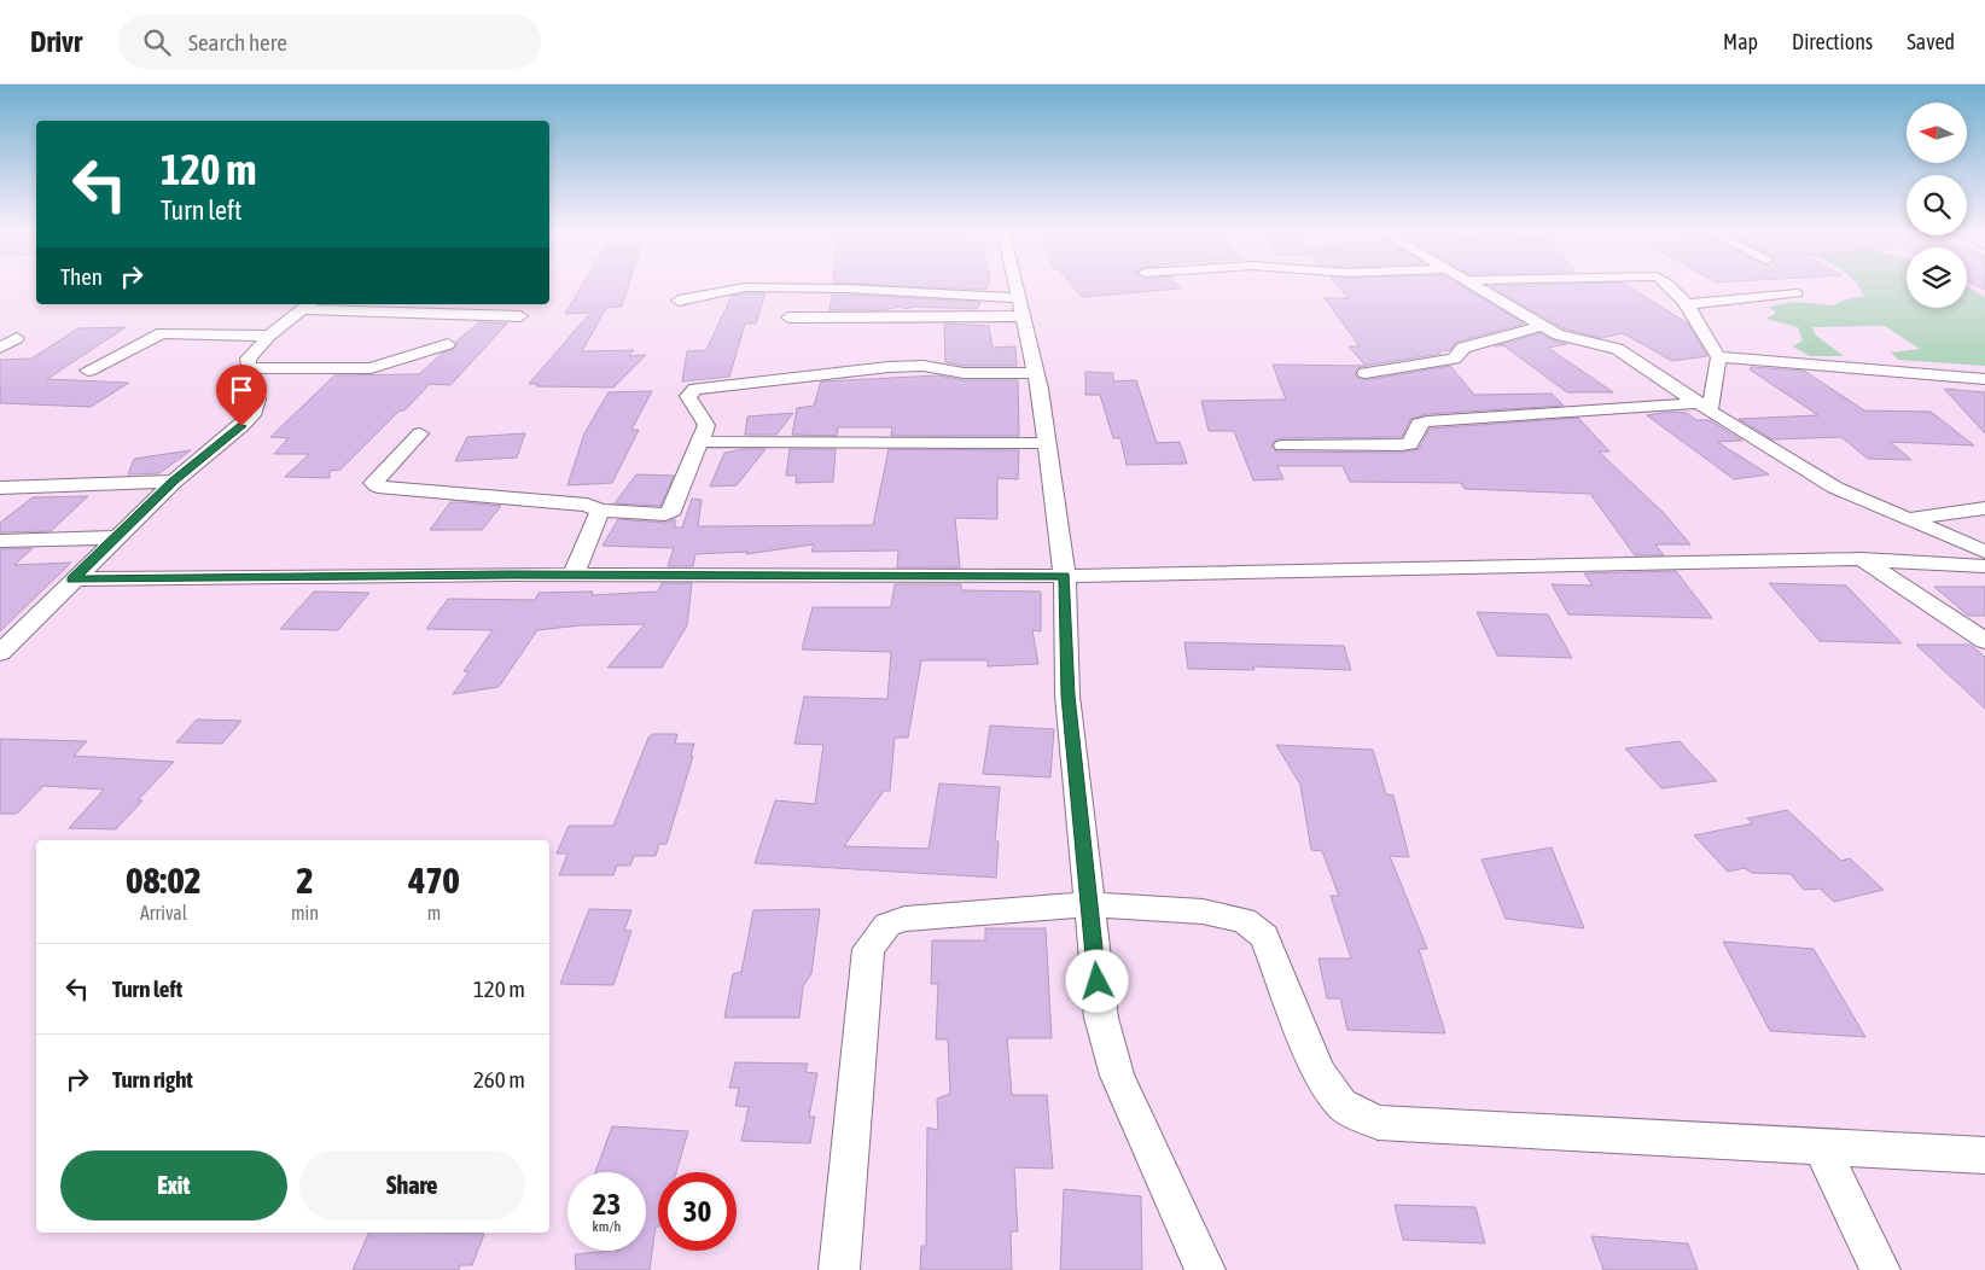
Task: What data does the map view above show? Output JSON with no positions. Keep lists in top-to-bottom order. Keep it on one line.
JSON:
{"north":"left","page":{"header":"Drivr","search":"Search here","nav":["Map","Directions","Saved"],"turn":["120 m","Turn left"],"then":"Then","eta":["08:02","Arrival","2","min","470","m"],"list":[{"name":"Turn left","value":"120 m"},{"name":"Turn right","value":"260 m"}],"buttons":["Exit","Share"],"speed":"23 km/h","limit":"30"}}
